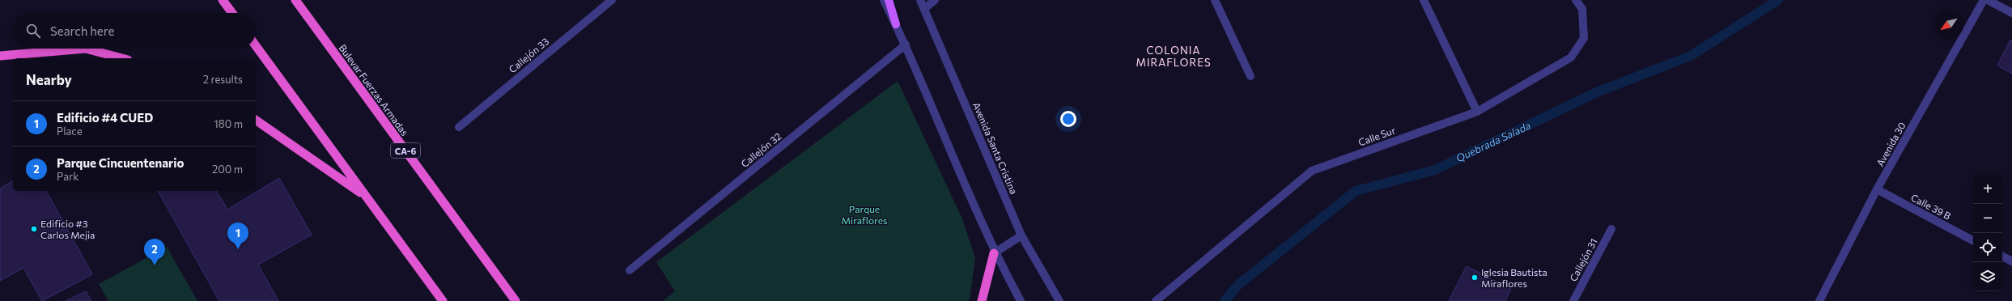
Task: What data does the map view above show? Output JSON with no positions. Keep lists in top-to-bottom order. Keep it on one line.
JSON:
{"streets":{"highway":["Bulevar Fuerzas Armadas","CA-6"],"street":["Callejón 33","Calle Sur","Avenida 30","Avenida Santa Cristina","Callejón 32","Calle 39 B","Callejón 31"]},"crossings":[["Avenida 30","Calle 39 B"]],"districts":["COLONIA MIRAFLORES"],"water":["Quebrada Salada"],"parks":["Parque Miraflores"],"places":["Edificio #3 Carlos Mejia","Iglesia Bautista Miraflores"],"north":"bottom left","page":{"search":"Search here","heading":["Nearby","2 results"],"list":[{"mark":"1","name":"Edificio #4 CUED","note":"Place","value":"180 m"},{"mark":"2","name":"Parque Cincuentenario","note":"Park","value":"200 m"}],"map_buttons":["+","−"],"pins":["1","2"]}}
